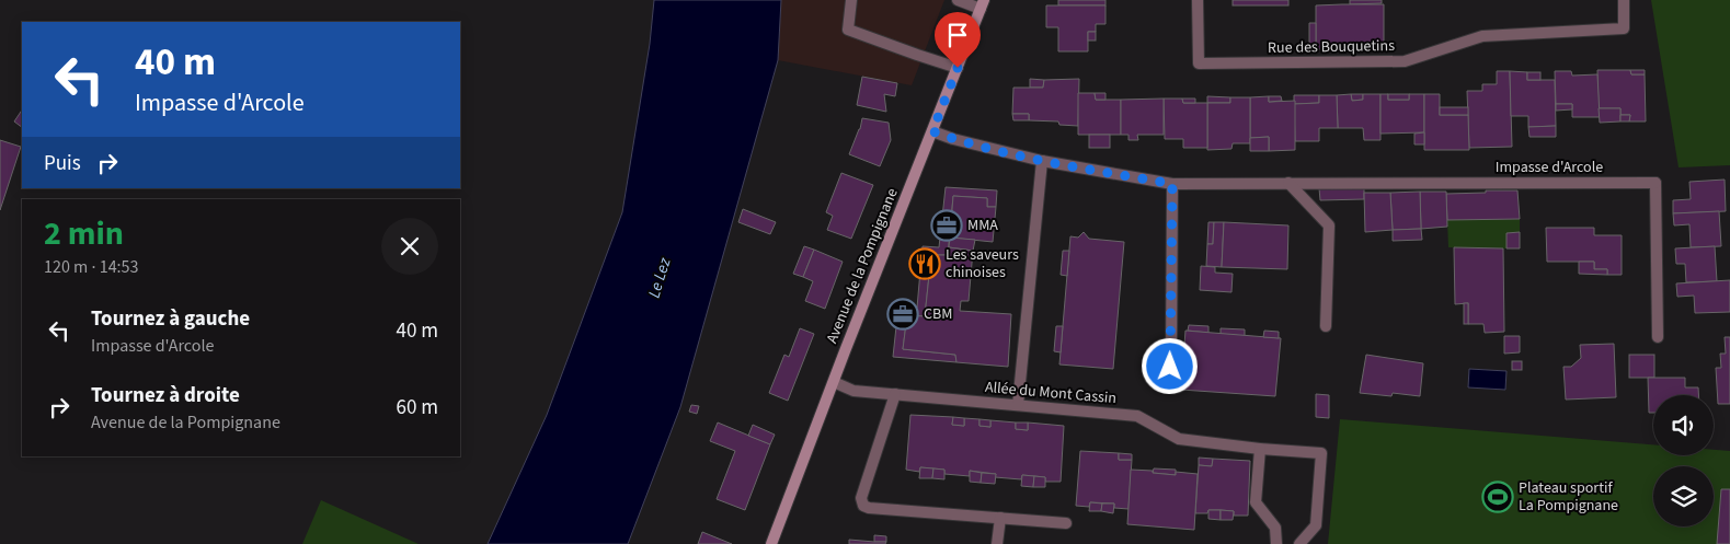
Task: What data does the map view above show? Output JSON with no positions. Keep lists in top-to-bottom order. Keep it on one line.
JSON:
{"streets":{"main road":["Avenue de la Pompignane"],"street":["Rue des Bouquetins","Impasse d'Arcole","Allée du Mont Cassin"]},"crossings":[["Impasse d'Arcole","Avenue de la Pompignane"],["Avenue de la Pompignane","Allée du Mont Cassin"]],"water":["Le Lez"],"places":{"office":["MMA","CBM"],"restaurant":["Les saveurs chinoises"],"sports":["Plateau sportif La Pompignane"]},"page":{"turn":["40 m","Impasse d'Arcole"],"then":"Puis","heading":["2 min","120 m · 14:53"],"list":[{"name":"Tournez à gauche","note":"Impasse d'Arcole","value":"40 m"},{"name":"Tournez à droite","note":"Avenue de la Pompignane","value":"60 m"}]}}
